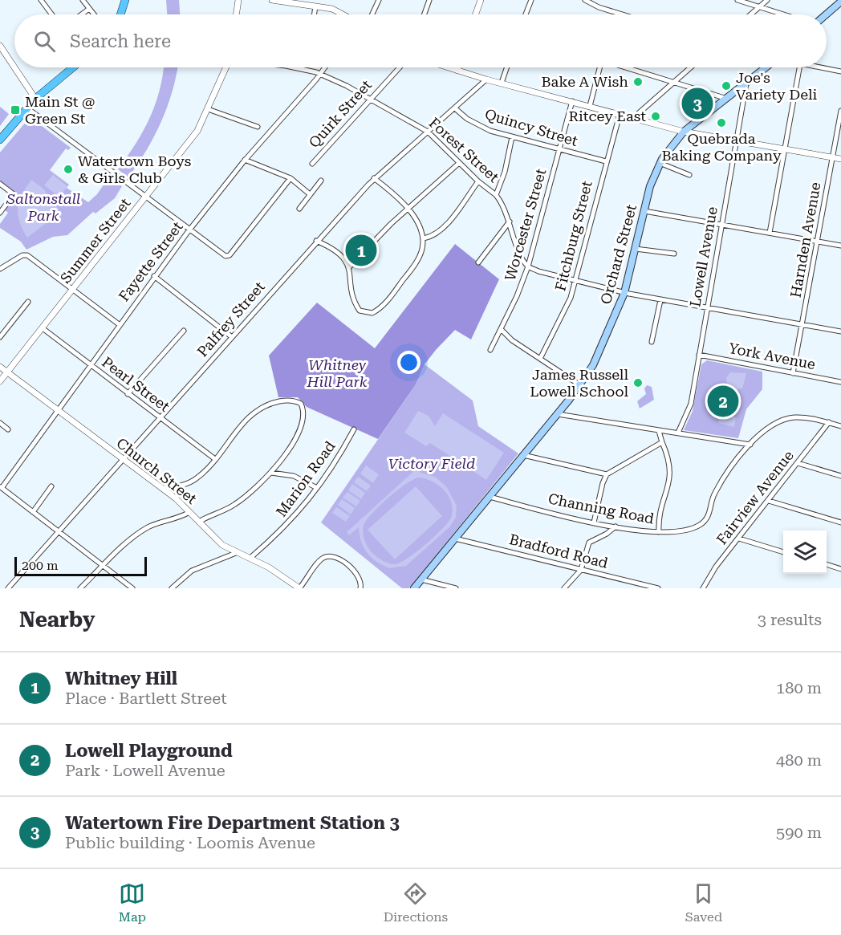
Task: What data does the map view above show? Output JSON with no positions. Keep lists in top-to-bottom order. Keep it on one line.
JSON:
{"streets":{"main road":["Orchard Street"],"street":["Quirk Street","Quincy Street","Forest Street","Worcester Street","Fitchburg Street","Harnden Avenue","Summer Street","Lowell Avenue","Fayette Street","Palfrey Street","York Avenue","Pearl Street","Church Street","Marion Road","Fairview Avenue","Channing Road","Bradford Road"]},"crossings":[["Quirk Street","Forest Street"],["Quincy Street","Worcester Street"],["Quincy Street","Fitchburg Street"],["Quincy Street","Palfrey Street"],["Forest Street","Fayette Street"],["Forest Street","Palfrey Street"],["Harnden Avenue","York Avenue"],["Summer Street","Pearl Street"],["Summer Street","Church Street"],["Orchard Street","Lowell Avenue"],["Orchard Street","Channing Road"],["Orchard Street","Bradford Road"],["Lowell Avenue","York Avenue"],["Fayette Street","Pearl Street"],["Fayette Street","Church Street"],["Palfrey Street","Pearl Street"],["Palfrey Street","Church Street"],["Church Street","Marion Road"],["Fairview Avenue","Channing Road"]],"parks":["Saltonstall Park","Whitney Hill Park","Victory Field"],"places":{"other":["Bake A Wish","Joe's Variety Deli","Ritcey East","Quebrada Baking Company","Watertown Boys & Girls Club","James Russell Lowell School"],"transit":["Main St @ Green St"]},"scale_bar":"200 m","page":{"search":"Search here","pins":["3","1","2"],"scale":"200 m","heading":["Nearby","3 results"],"list":[{"mark":"1","name":"Whitney Hill","note":"Place · Bartlett Street","value":"180 m"},{"mark":"2","name":"Lowell Playground","note":"Park · Lowell Avenue","value":"480 m"},{"mark":"3","name":"Watertown Fire Department Station 3","note":"Public building · Loomis Avenue","value":"590 m"}],"nav":["Map","Directions","Saved"]}}
